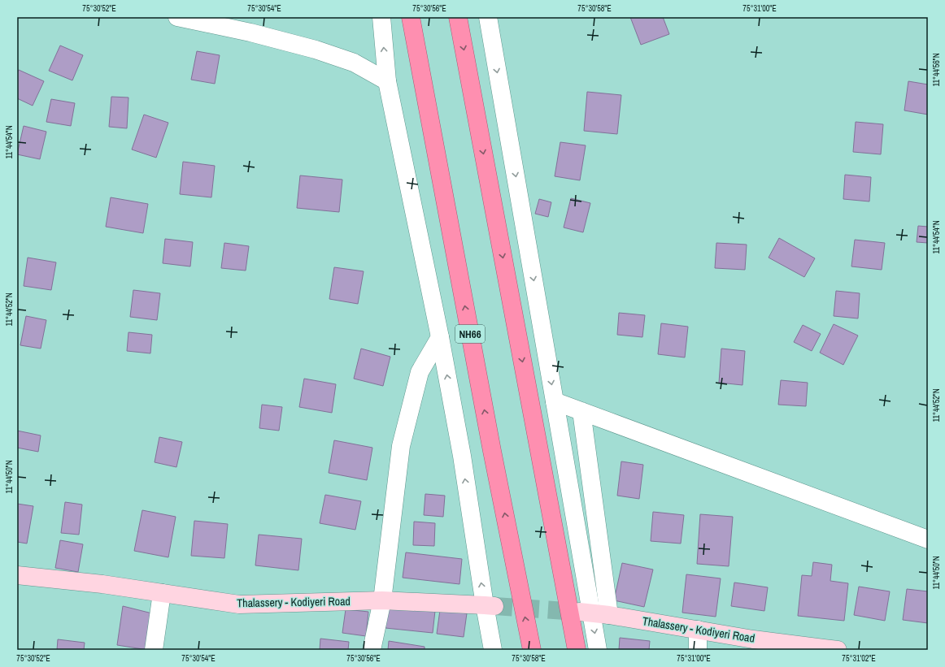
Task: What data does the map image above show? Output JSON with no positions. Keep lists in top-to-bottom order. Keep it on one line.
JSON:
{"streets":{"highway":["NH66"],"main road":["Thalassery - Kodiyeri Road"]},"coordinates":["75°30'52\"E","75°30'54\"E","75°30'56\"E","75°30'58\"E","75°31'00\"E","11°44'56\"N","11°44'54\"N","11°44'52\"N","11°44'50\"N","75°31'02\"E"]}
